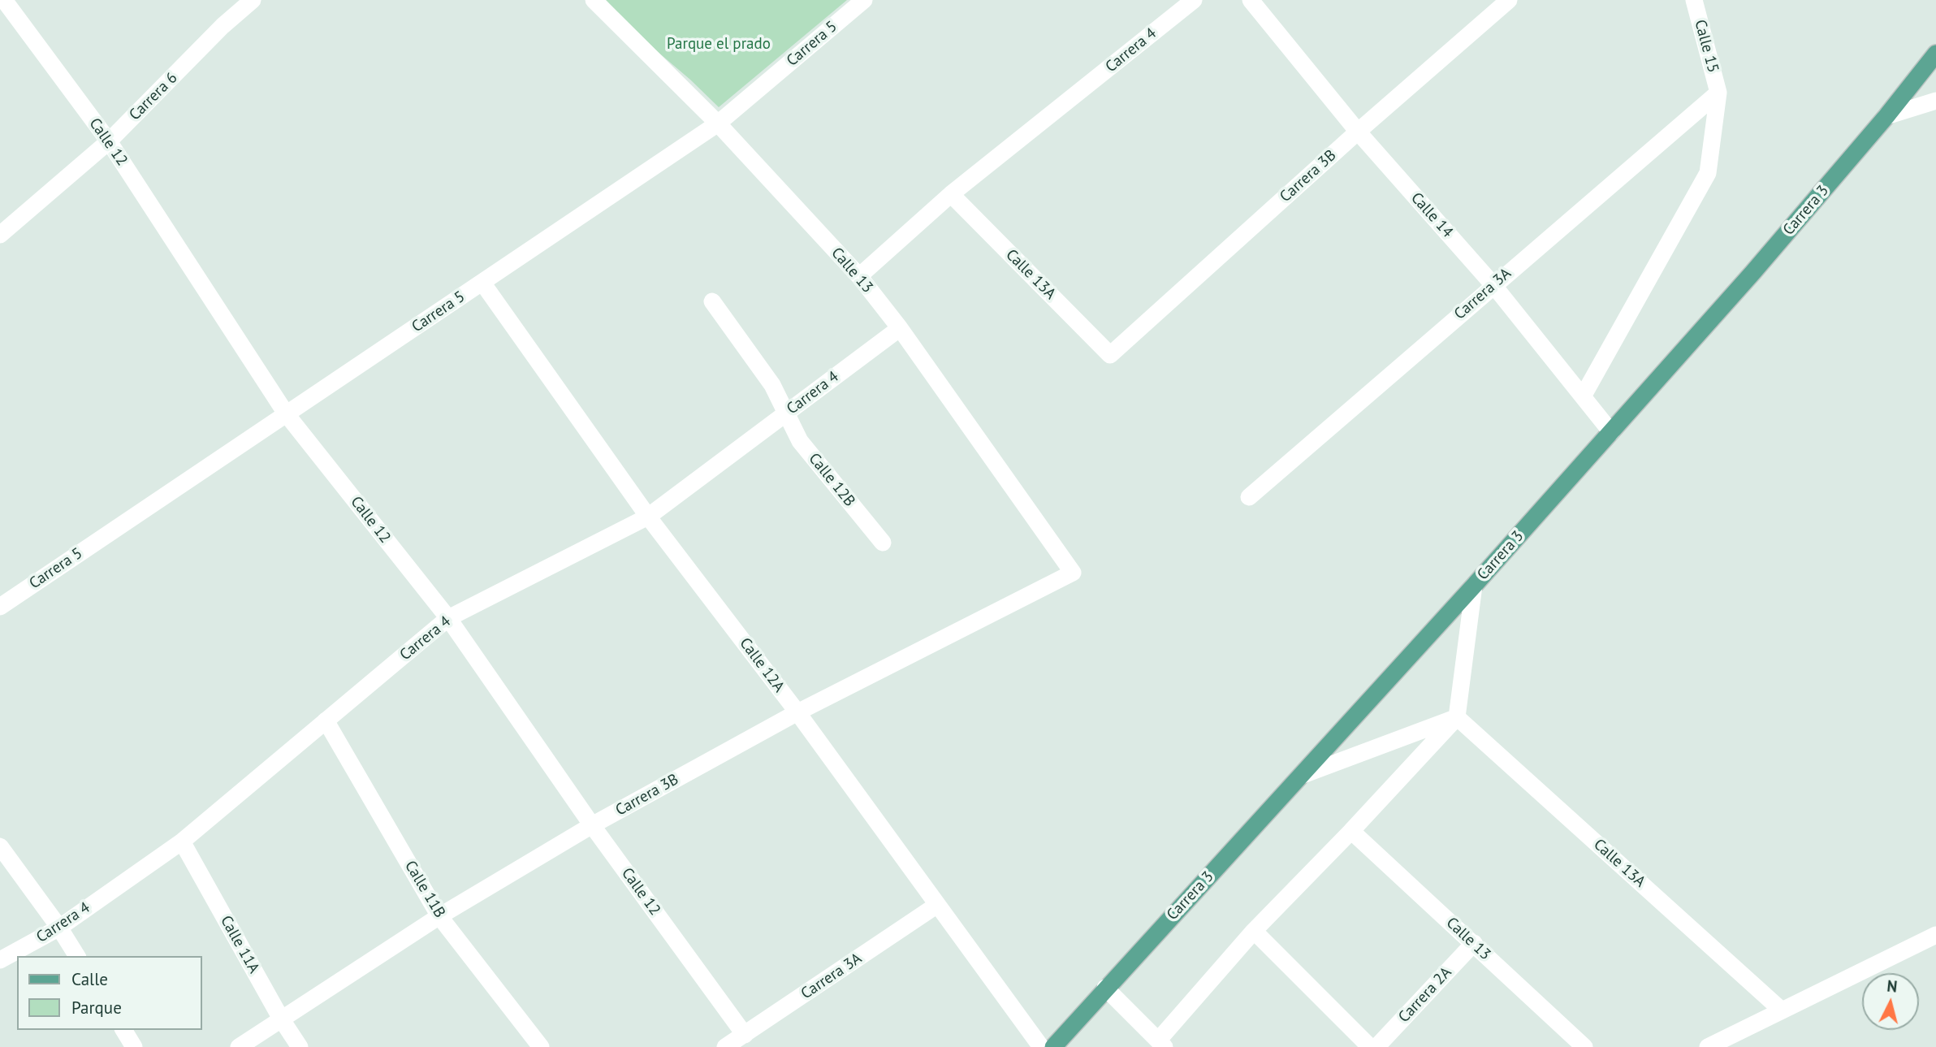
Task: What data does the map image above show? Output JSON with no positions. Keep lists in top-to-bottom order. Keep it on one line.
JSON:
{"streets":{"main road":["Carrera 3"],"street":["Carrera 5","Calle 15","Carrera 4","Carrera 6","Calle 12","Carrera 3B","Calle 14","Calle 13","Calle 13A","Carrera 3A","Calle 12B","Calle 12A","Calle 11B","Calle 11A","Carrera 2A"]},"crossings":[["Carrera 5","Calle 12"],["Carrera 5","Calle 13"],["Carrera 5","Calle 12A"],["Calle 15","Carrera 3A"],["Carrera 4","Calle 12"],["Carrera 4","Calle 13"],["Carrera 4","Calle 13A"],["Carrera 4","Calle 12B"],["Carrera 4","Calle 12A"],["Carrera 4","Calle 11B"],["Carrera 4","Calle 11A"],["Carrera 6","Calle 12"],["Calle 12","Carrera 3B"],["Calle 12","Carrera 3A"],["Carrera 3B","Calle 14"],["Carrera 3B","Calle 13"],["Carrera 3B","Calle 13A"],["Carrera 3B","Calle 12A"],["Carrera 3B","Calle 11B"],["Carrera 3B","Calle 11A"],["Carrera 3","Calle 14"],["Calle 14","Carrera 3A"],["Calle 13","Carrera 2A"],["Carrera 3A","Calle 12A"]],"parks":["Parque el prado"],"legend":["Calle","Parque"],"north":"top"}
